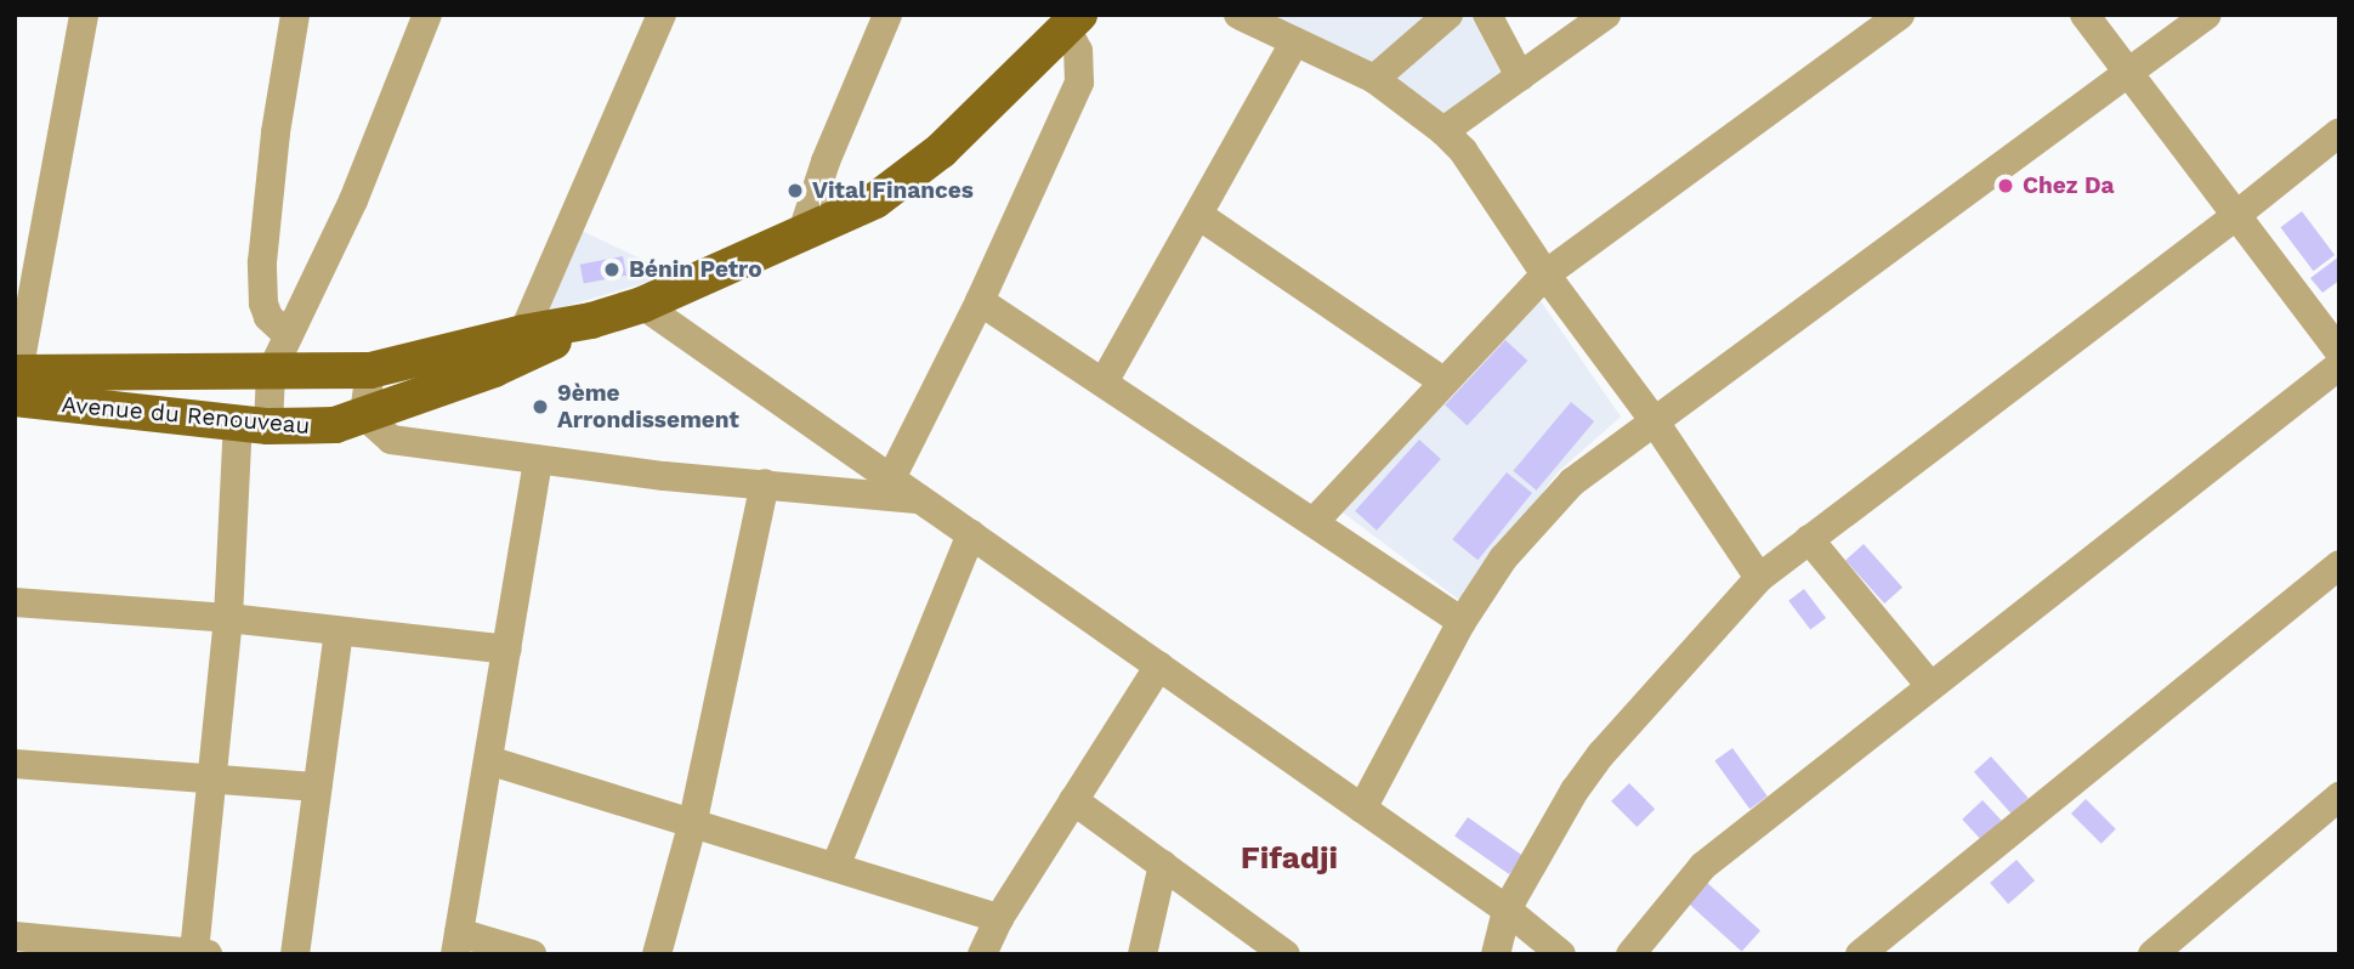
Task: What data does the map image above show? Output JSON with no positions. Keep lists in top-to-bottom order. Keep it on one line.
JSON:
{"streets":{"main road":["Avenue du Renouveau"]},"districts":["Fifadji"],"places":["Chez Da","Vital Finances","Bénin Petro","9ème Arrondissement"]}
